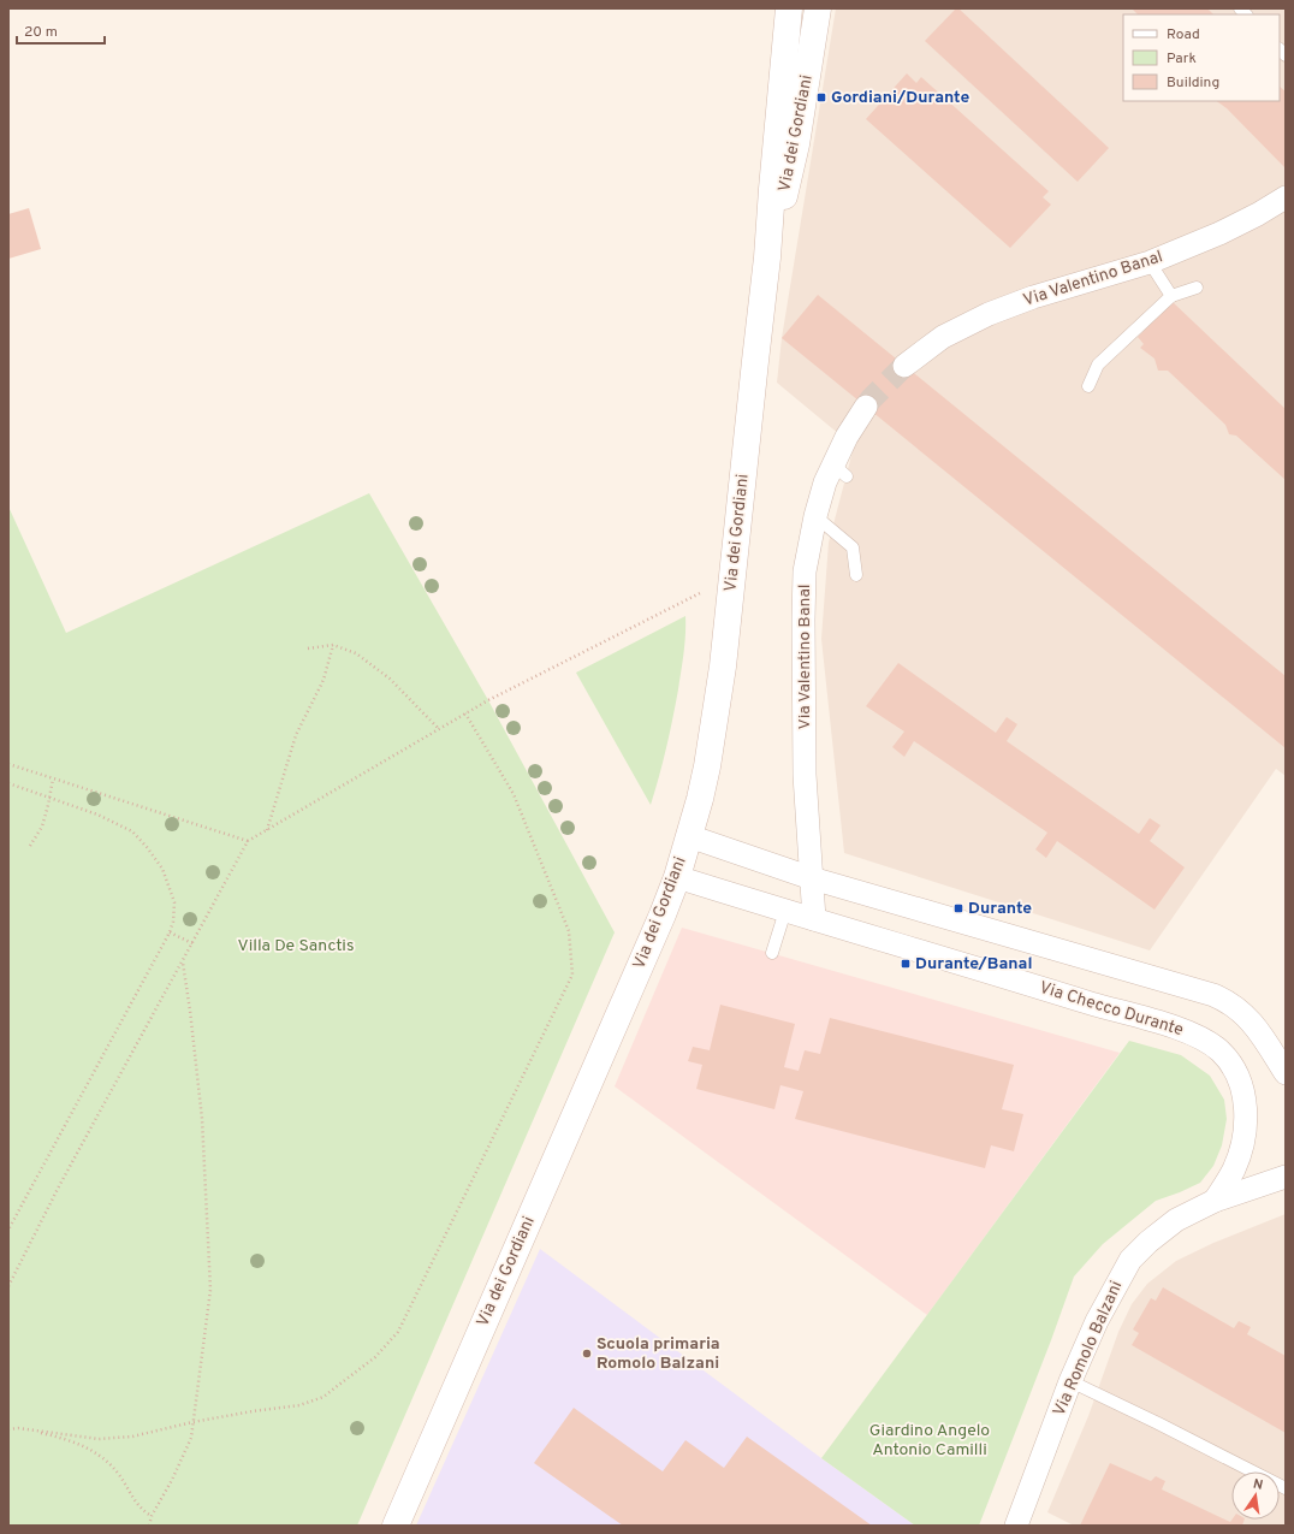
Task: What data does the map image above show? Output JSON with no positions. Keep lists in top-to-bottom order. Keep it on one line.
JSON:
{"streets":{"street":["Via dei Gordiani","Via Valentino Banal","Via Checco Durante","Via Romolo Balzani"]},"crossings":[["Via dei Gordiani","Via Checco Durante"],["Via Valentino Banal","Via Checco Durante"],["Via Checco Durante","Via Romolo Balzani"]],"parks":["Villa De Sanctis","Giardino Angelo Antonio Camilli"],"places":{"transit":["Gordiani/Durante","Durante","Durante/Banal"],"other":["Scuola primaria Romolo Balzani"]},"legend":["Road","Park","Building"],"scale_bar":"20 m","north":"top"}
